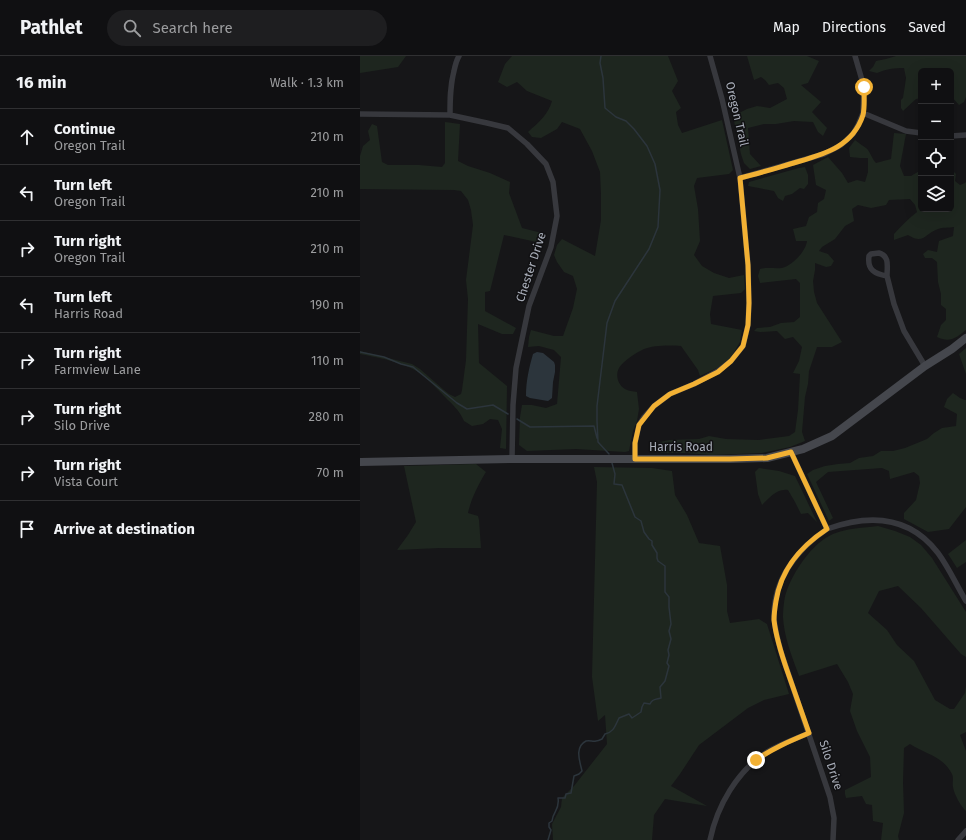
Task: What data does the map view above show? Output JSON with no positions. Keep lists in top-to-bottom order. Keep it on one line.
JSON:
{"streets":{"street":["Oregon Trail","Chester Drive","Harris Road","Silo Drive"]},"crossings":[["Oregon Trail","Harris Road"],["Chester Drive","Harris Road"]],"page":{"header":"Pathlet","search":"Search here","nav":["Map","Directions","Saved"],"heading":["16 min","Walk · 1.3 km"],"map_buttons":["+","−"],"list":[["Continue","Oregon Trail","210 m"],["Turn left","Oregon Trail","210 m"],["Turn right","Oregon Trail","210 m"],["Turn left","Harris Road","190 m"],["Turn right","Farmview Lane","110 m"],["Turn right","Silo Drive","280 m"],["Turn right","Vista Court","70 m"],"Arrive at destination"]}}
